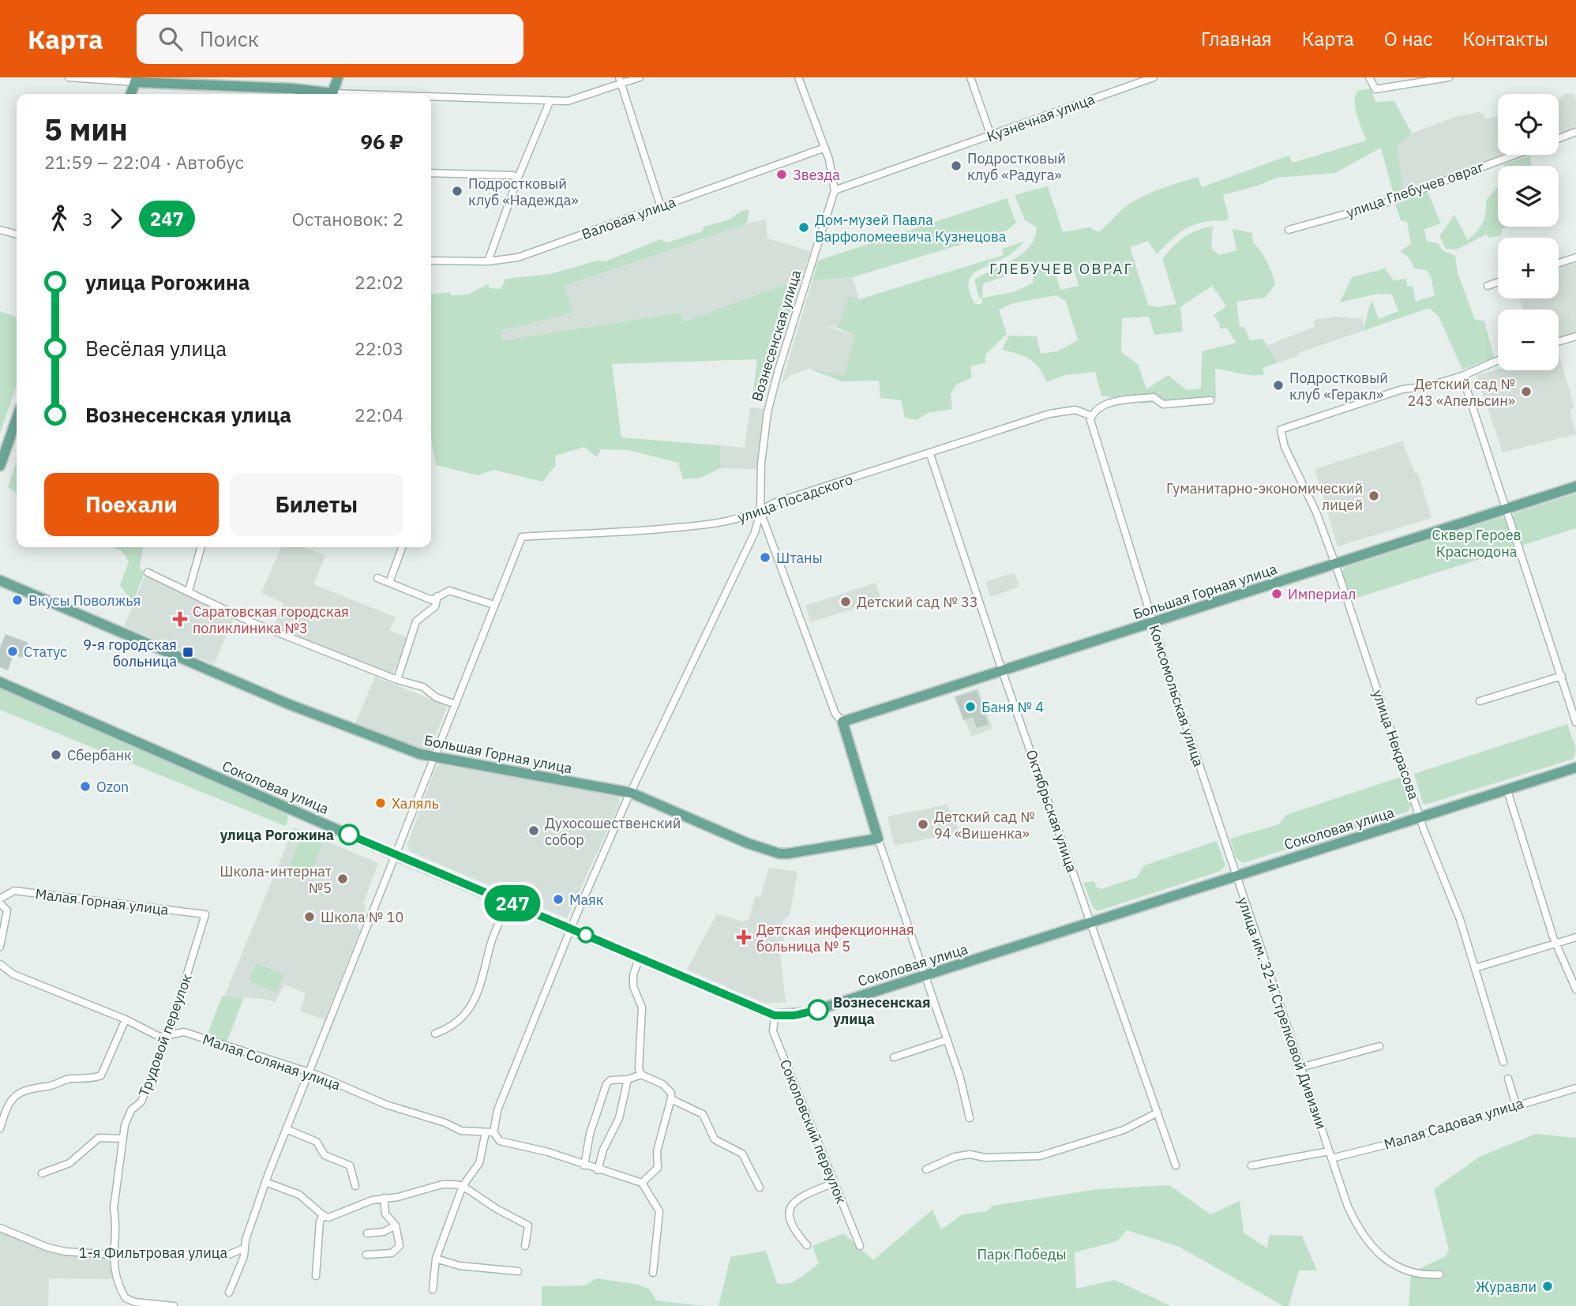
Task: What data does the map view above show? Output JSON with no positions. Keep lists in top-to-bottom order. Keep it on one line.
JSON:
{"streets":{"main road":["Вознесенская улица","Большая Горная улица","Соколовая улица"],"street":["Кузнечная улица","улица Глебучев овраг","Валовая улица","улица Посадского","Комсомольская улица","улица Некрасова","Октябрьская улица","Малая Горная улица","улица им. 32-й Стрелковой Дивизии","Трудовой переулок","Малая Соляная улица","Малая Садовая улица","Соколовский переулок","1-я Фильтровая улица"]},"crossings":[["Кузнечная улица","Вознесенская улица"],["Вознесенская улица","улица Посадского"],["Вознесенская улица","Большая Горная улица"],["Вознесенская улица","Соколовая улица"],["улица Посадского","Комсомольская улица"],["улица Посадского","Октябрьская улица"],["Большая Горная улица","Комсомольская улица"],["Большая Горная улица","улица Некрасова"],["Большая Горная улица","Октябрьская улица"],["Комсомольская улица","Соколовая улица"],["Комсомольская улица","улица им. 32-й Стрелковой Дивизии"],["улица Некрасова","Соколовая улица"],["Соколовая улица","Октябрьская улица"],["Соколовая улица","улица им. 32-й Стрелковой Дивизии"],["Соколовая улица","Соколовский переулок"],["Малая Горная улица","Трудовой переулок"],["улица им. 32-й Стрелковой Дивизии","Малая Садовая улица"],["Трудовой переулок","Малая Соляная улица"],["Трудовой переулок","1-я Фильтровая улица"]],"districts":["ГЛЕБУЧЕВ ОВРАГ"],"parks":["Сквер Героев Краснодона","Парк Победы"],"places":{"other":["Подростковый клуб «Радуга»","Звезда","Подростковый клуб «Надежда»","Дом-музей Павла Варфоломеевича Кузнецова","Подростковый клуб «Геракл»","Детский сад № 243 «Апельсин»","Гуманитарно-экономический лицей","Штаны","Империал","Вкусы Поволжья","Детский сад № 33","Статус","Баня № 4","Сбербанк","Ozon","Халяль","Детский сад № 94 «Вишенка»","Духосошественский собор","улица Рогожина","Школа-интернат №5","Маяк","Школа № 10","Вознесенская улица","Журавли"],"health":["Саратовская городская поликлиника №3","Детская инфекционная больница № 5"],"transit":["9-я городская больница"]},"lines":["bus line 247"],"page":{"header":"Карта","search":"Поиск","nav":["Главная","Карта","О нас","Контакты"],"on_map":"247","map_buttons":["+","−"],"heading":["5 мин","21:59 – 22:04 · Автобус","96 ₽"],"legs":["3","247","Остановок: 2"],"list":[{"name":"улица Рогожина","value":"22:02"},{"name":"Весёлая улица","value":"22:03"},{"name":"Вознесенская улица","value":"22:04"}],"buttons":["Поехали","Билеты"]}}
